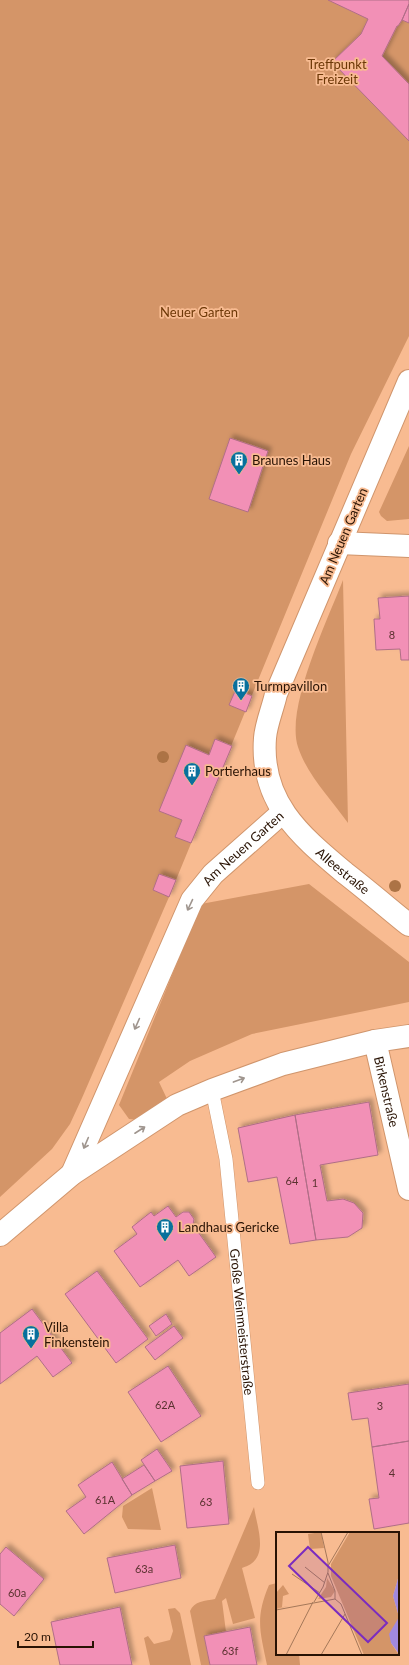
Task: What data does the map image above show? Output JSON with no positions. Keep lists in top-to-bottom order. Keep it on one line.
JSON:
{"streets":{"street":["Am Neuen Garten","Alleestraße","Birkenstraße"],"lane":["Große Weinmeisterstraße"]},"crossings":[["Am Neuen Garten","Alleestraße"]],"one_way":["Am Neuen Garten"],"parks":["Treffpunkt Freizeit","Neuer Garten"],"places":{"building":["Braunes Haus","Turmpavillon","Portierhaus","Landhaus Gericke","Villa Finkenstein"]},"house_numbers":["8","64","1","62A","3","4","61A","63","63a","60a","63f"],"scale_bar":"20 m"}
